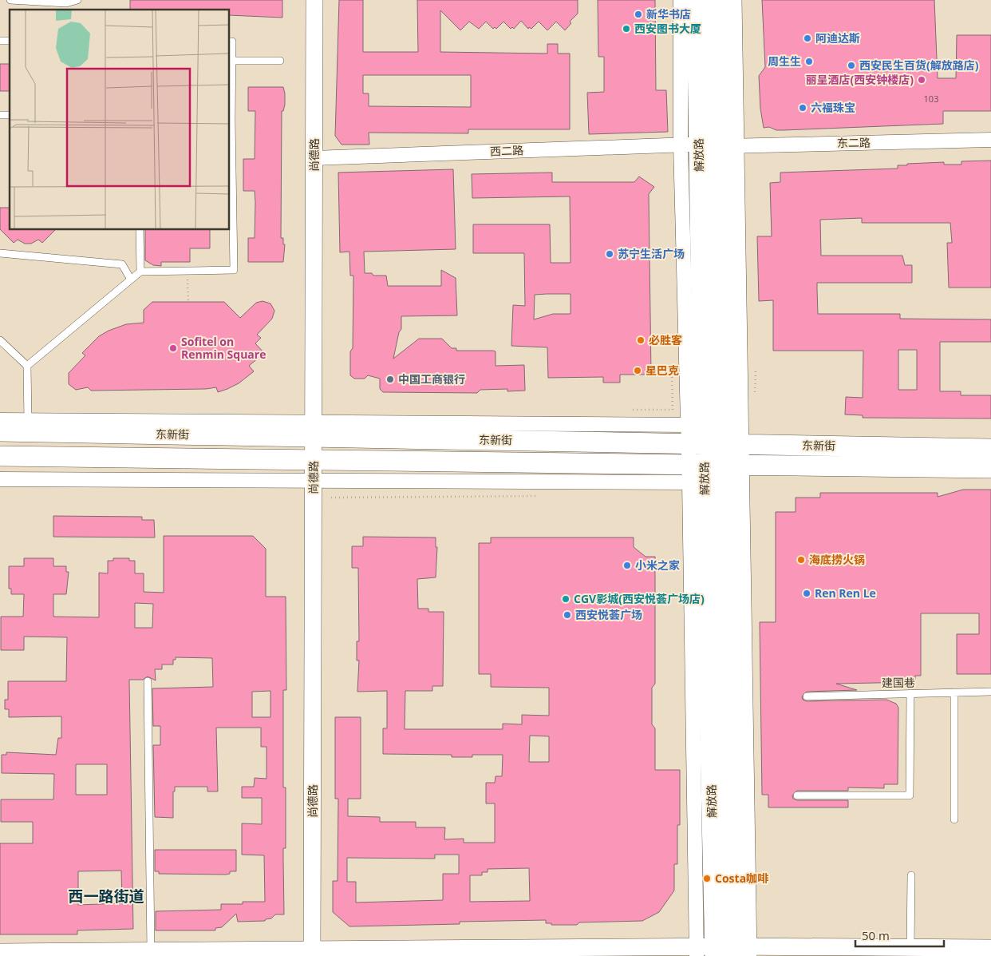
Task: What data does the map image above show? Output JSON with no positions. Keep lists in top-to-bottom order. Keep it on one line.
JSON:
{"streets":{"main road":["解放路","东新街"],"street":["东二路","西二路","尚德路"],"lane":["建国巷"]},"crossings":[["东二路","西二路"],["东二路","解放路"],["西二路","尚德路"],["西二路","解放路"],["尚德路","东新街"],["解放路","东新街"]],"districts":["西一路街道"],"places":["新华书店","西安图书大厦","阿迪达斯","周生生","西安民生百货(解放路店)","丽呈酒店(西安钟楼店)","六福珠宝","苏宁生活广场","必胜客","Sofitel on Renmin Square","星巴克","中国工商银行","海底捞火锅","小米之家","Ren Ren Le","CGV影城(西安悦荟广场店)","西安悦荟广场","Costa咖啡"],"house_numbers":["103"],"scale_bar":"50 m"}
